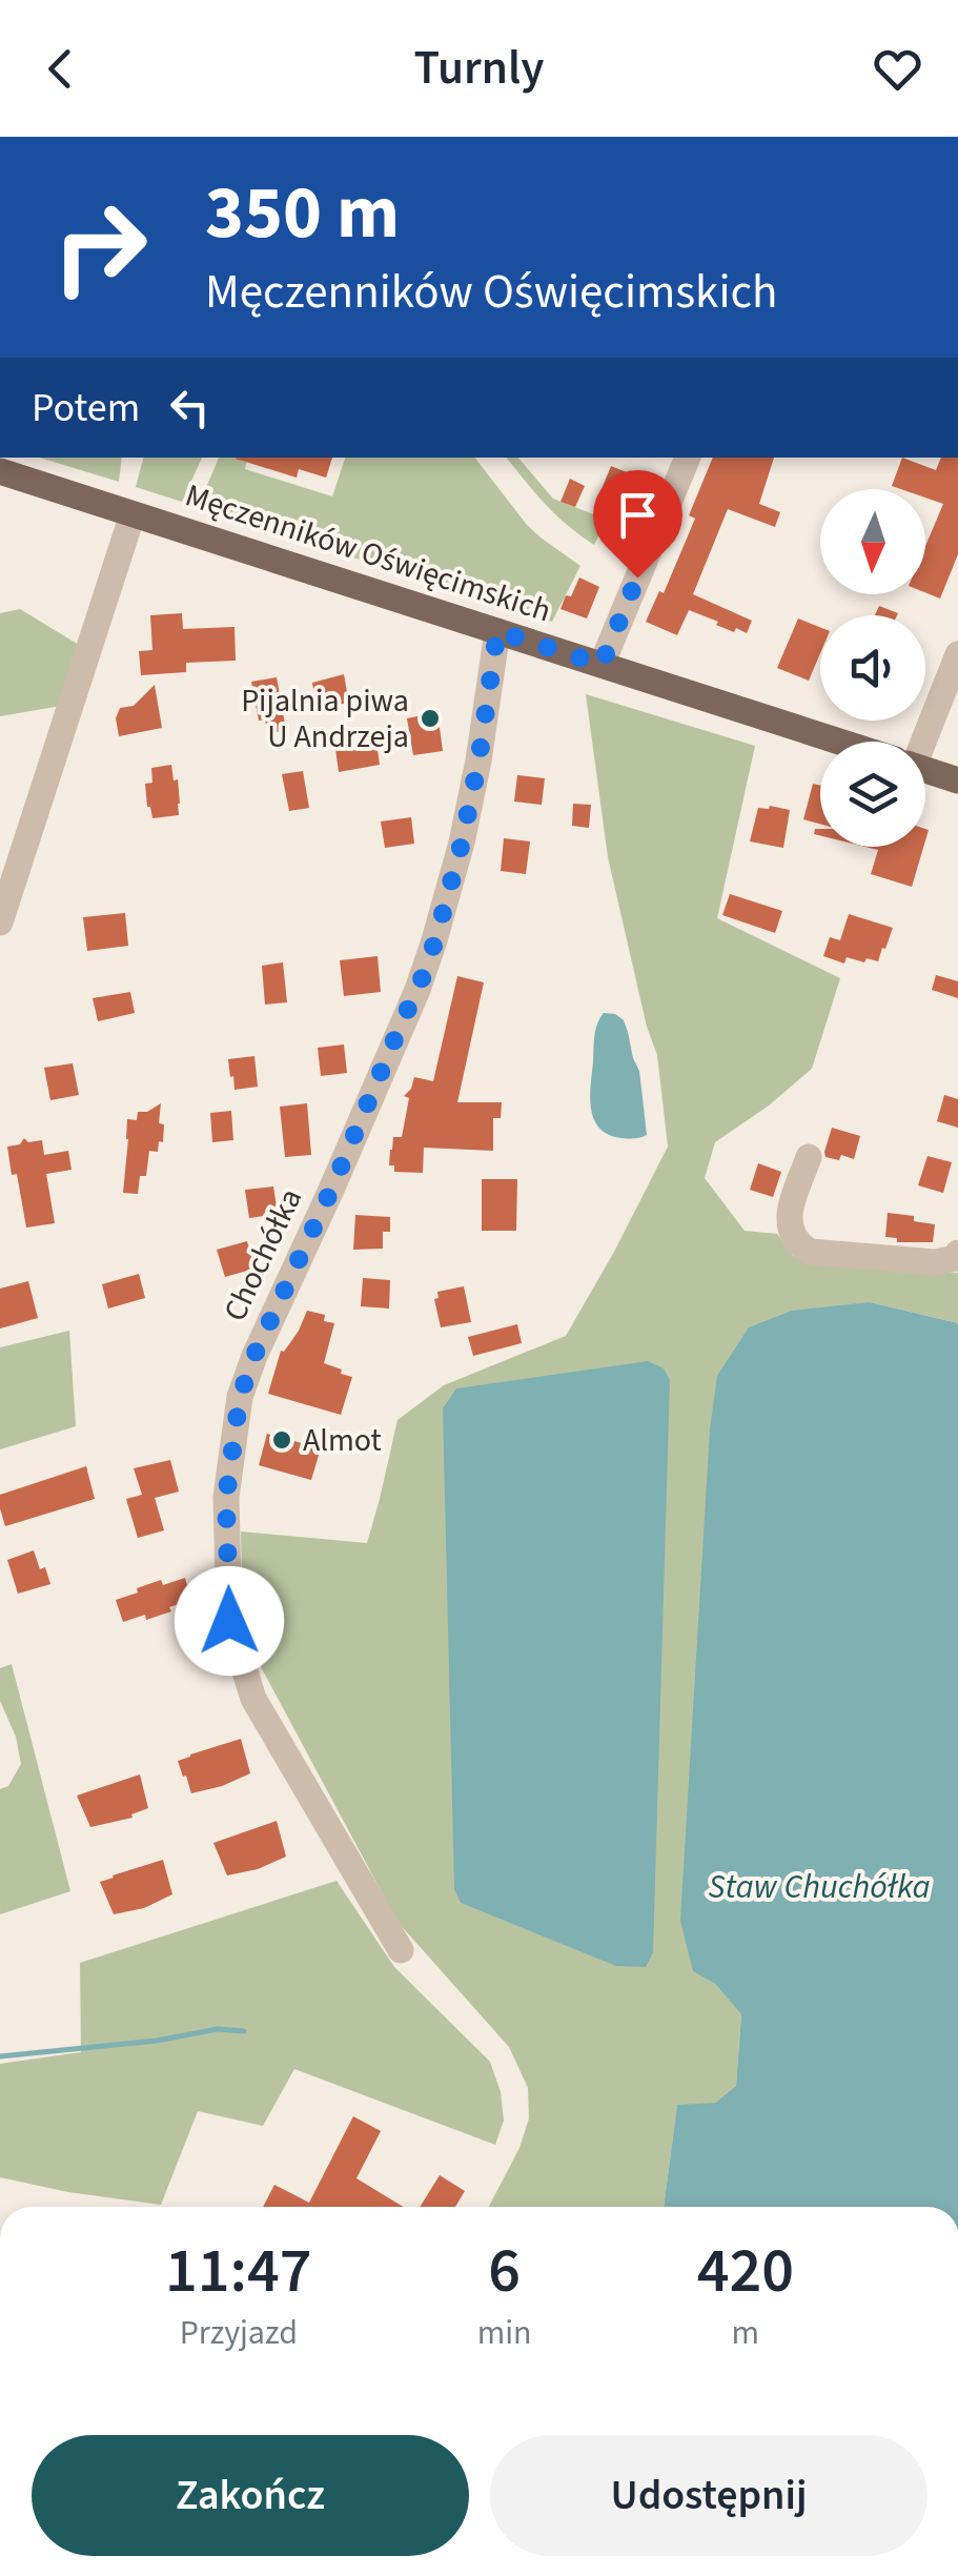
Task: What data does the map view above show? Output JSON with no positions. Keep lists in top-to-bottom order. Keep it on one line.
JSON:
{"streets":{"main road":["Męczenników Oświęcimskich"],"street":["Chochółka"]},"crossings":[["Męczenników Oświęcimskich","Chochółka"]],"water":["Staw Chuchółka"],"places":["Pijalnia piwa U Andrzeja","Almot"],"north":"bottom","page":{"header":"Turnly","turn":["350 m","Męczenników Oświęcimskich"],"then":"Potem","eta":["11:47","Przyjazd","6","min","420","m"],"buttons":["Zakończ","Udostępnij"]}}
